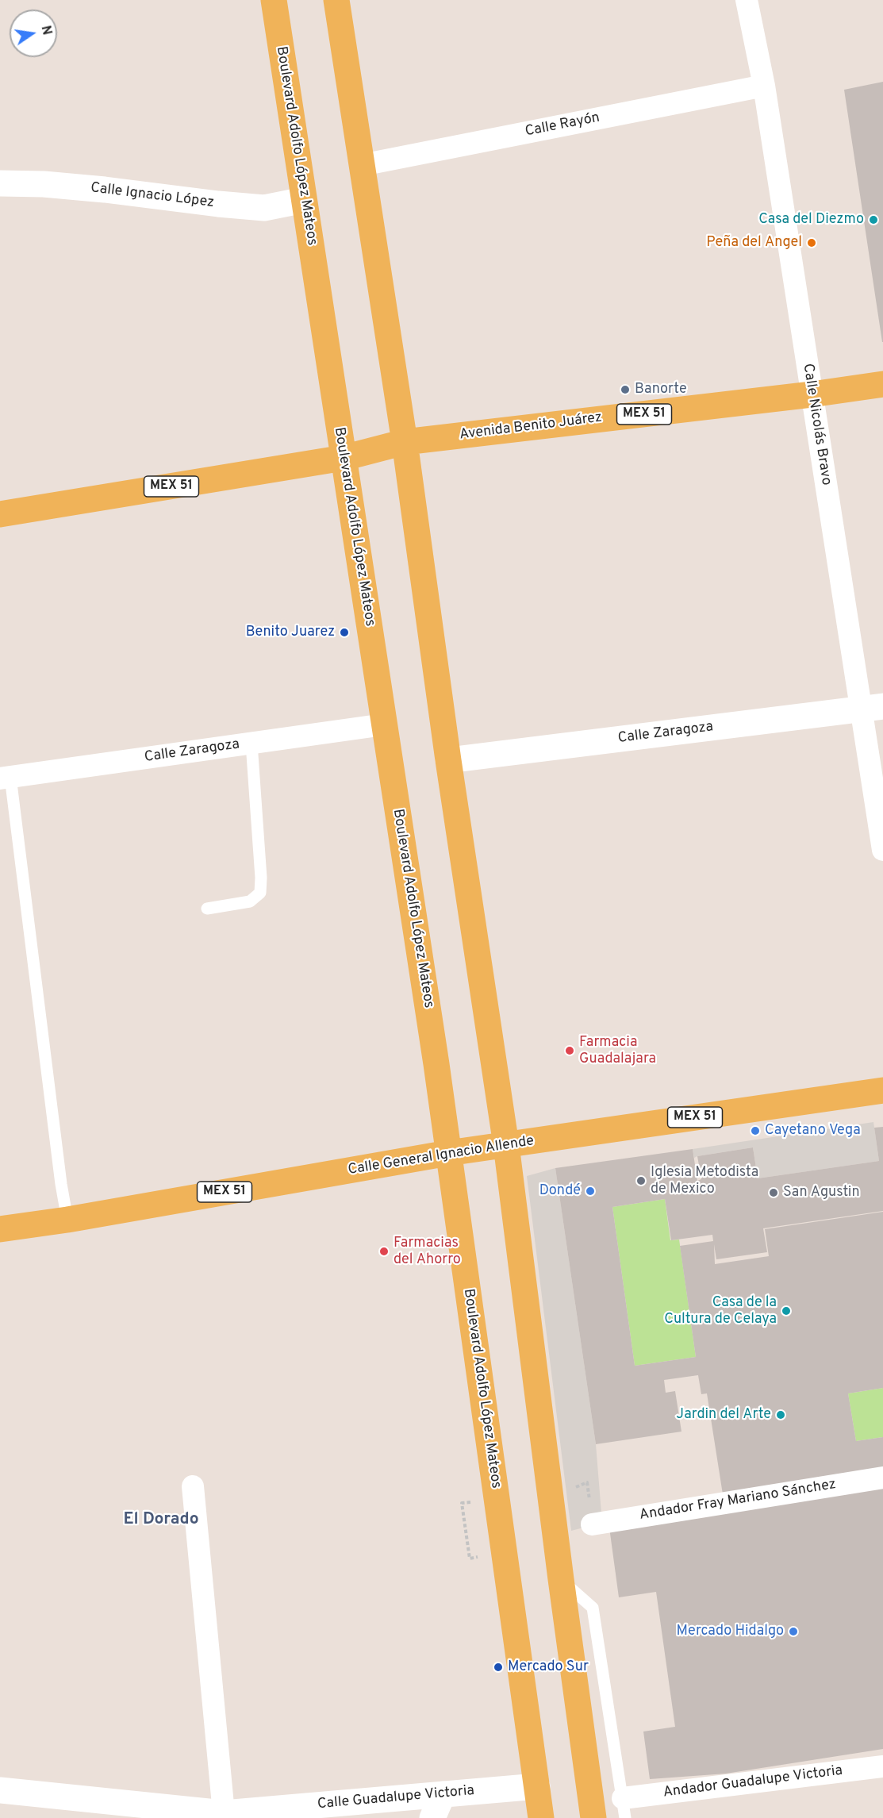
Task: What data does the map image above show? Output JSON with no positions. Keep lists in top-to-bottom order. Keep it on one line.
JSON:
{"streets":{"main road":["Boulevard Adolfo López Mateos","Calle Ignacio López","MEX 51","Avenida Benito Juárez","Calle Zaragoza","Calle General Ignacio Allende","Calle Guadalupe Victoria"],"street":["Calle Rayón","Calle Nicolás Bravo","Andador Fray Mariano Sánchez","Andador Guadalupe Victoria"]},"crossings":[["Calle Rayón","Calle Nicolás Bravo"],["Boulevard Adolfo López Mateos","Calle Ignacio López"],["Boulevard Adolfo López Mateos","MEX 51"],["Boulevard Adolfo López Mateos","Calle Zaragoza"],["Boulevard Adolfo López Mateos","Calle General Ignacio Allende"],["Boulevard Adolfo López Mateos","Calle Guadalupe Victoria"],["MEX 51","Avenida Benito Juárez"],["Calle Nicolás Bravo","Avenida Benito Juárez"],["Calle Nicolás Bravo","Calle Zaragoza"]],"districts":["El Dorado"],"places":["Casa del Diezmo","Peña del Angel","Banorte","Benito Juarez","Farmacia Guadalajara","Cayetano Vega","Iglesia Metodista de Mexico","Dondé","San Agustin","Farmacias del Ahorro","Casa de la Cultura de Celaya","Jardin del Arte","Mercado Hidalgo","Mercado Sur"],"north":"right"}
